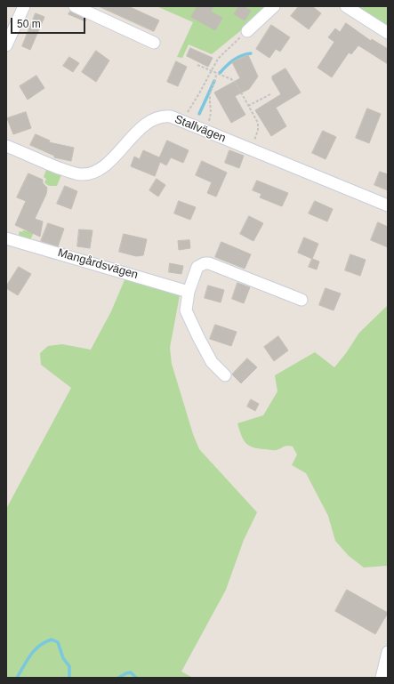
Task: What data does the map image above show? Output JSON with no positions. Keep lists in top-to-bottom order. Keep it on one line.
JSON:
{"streets":{"street":["Stallvägen","Mangårdsvägen"]},"scale_bar":"50 m"}
